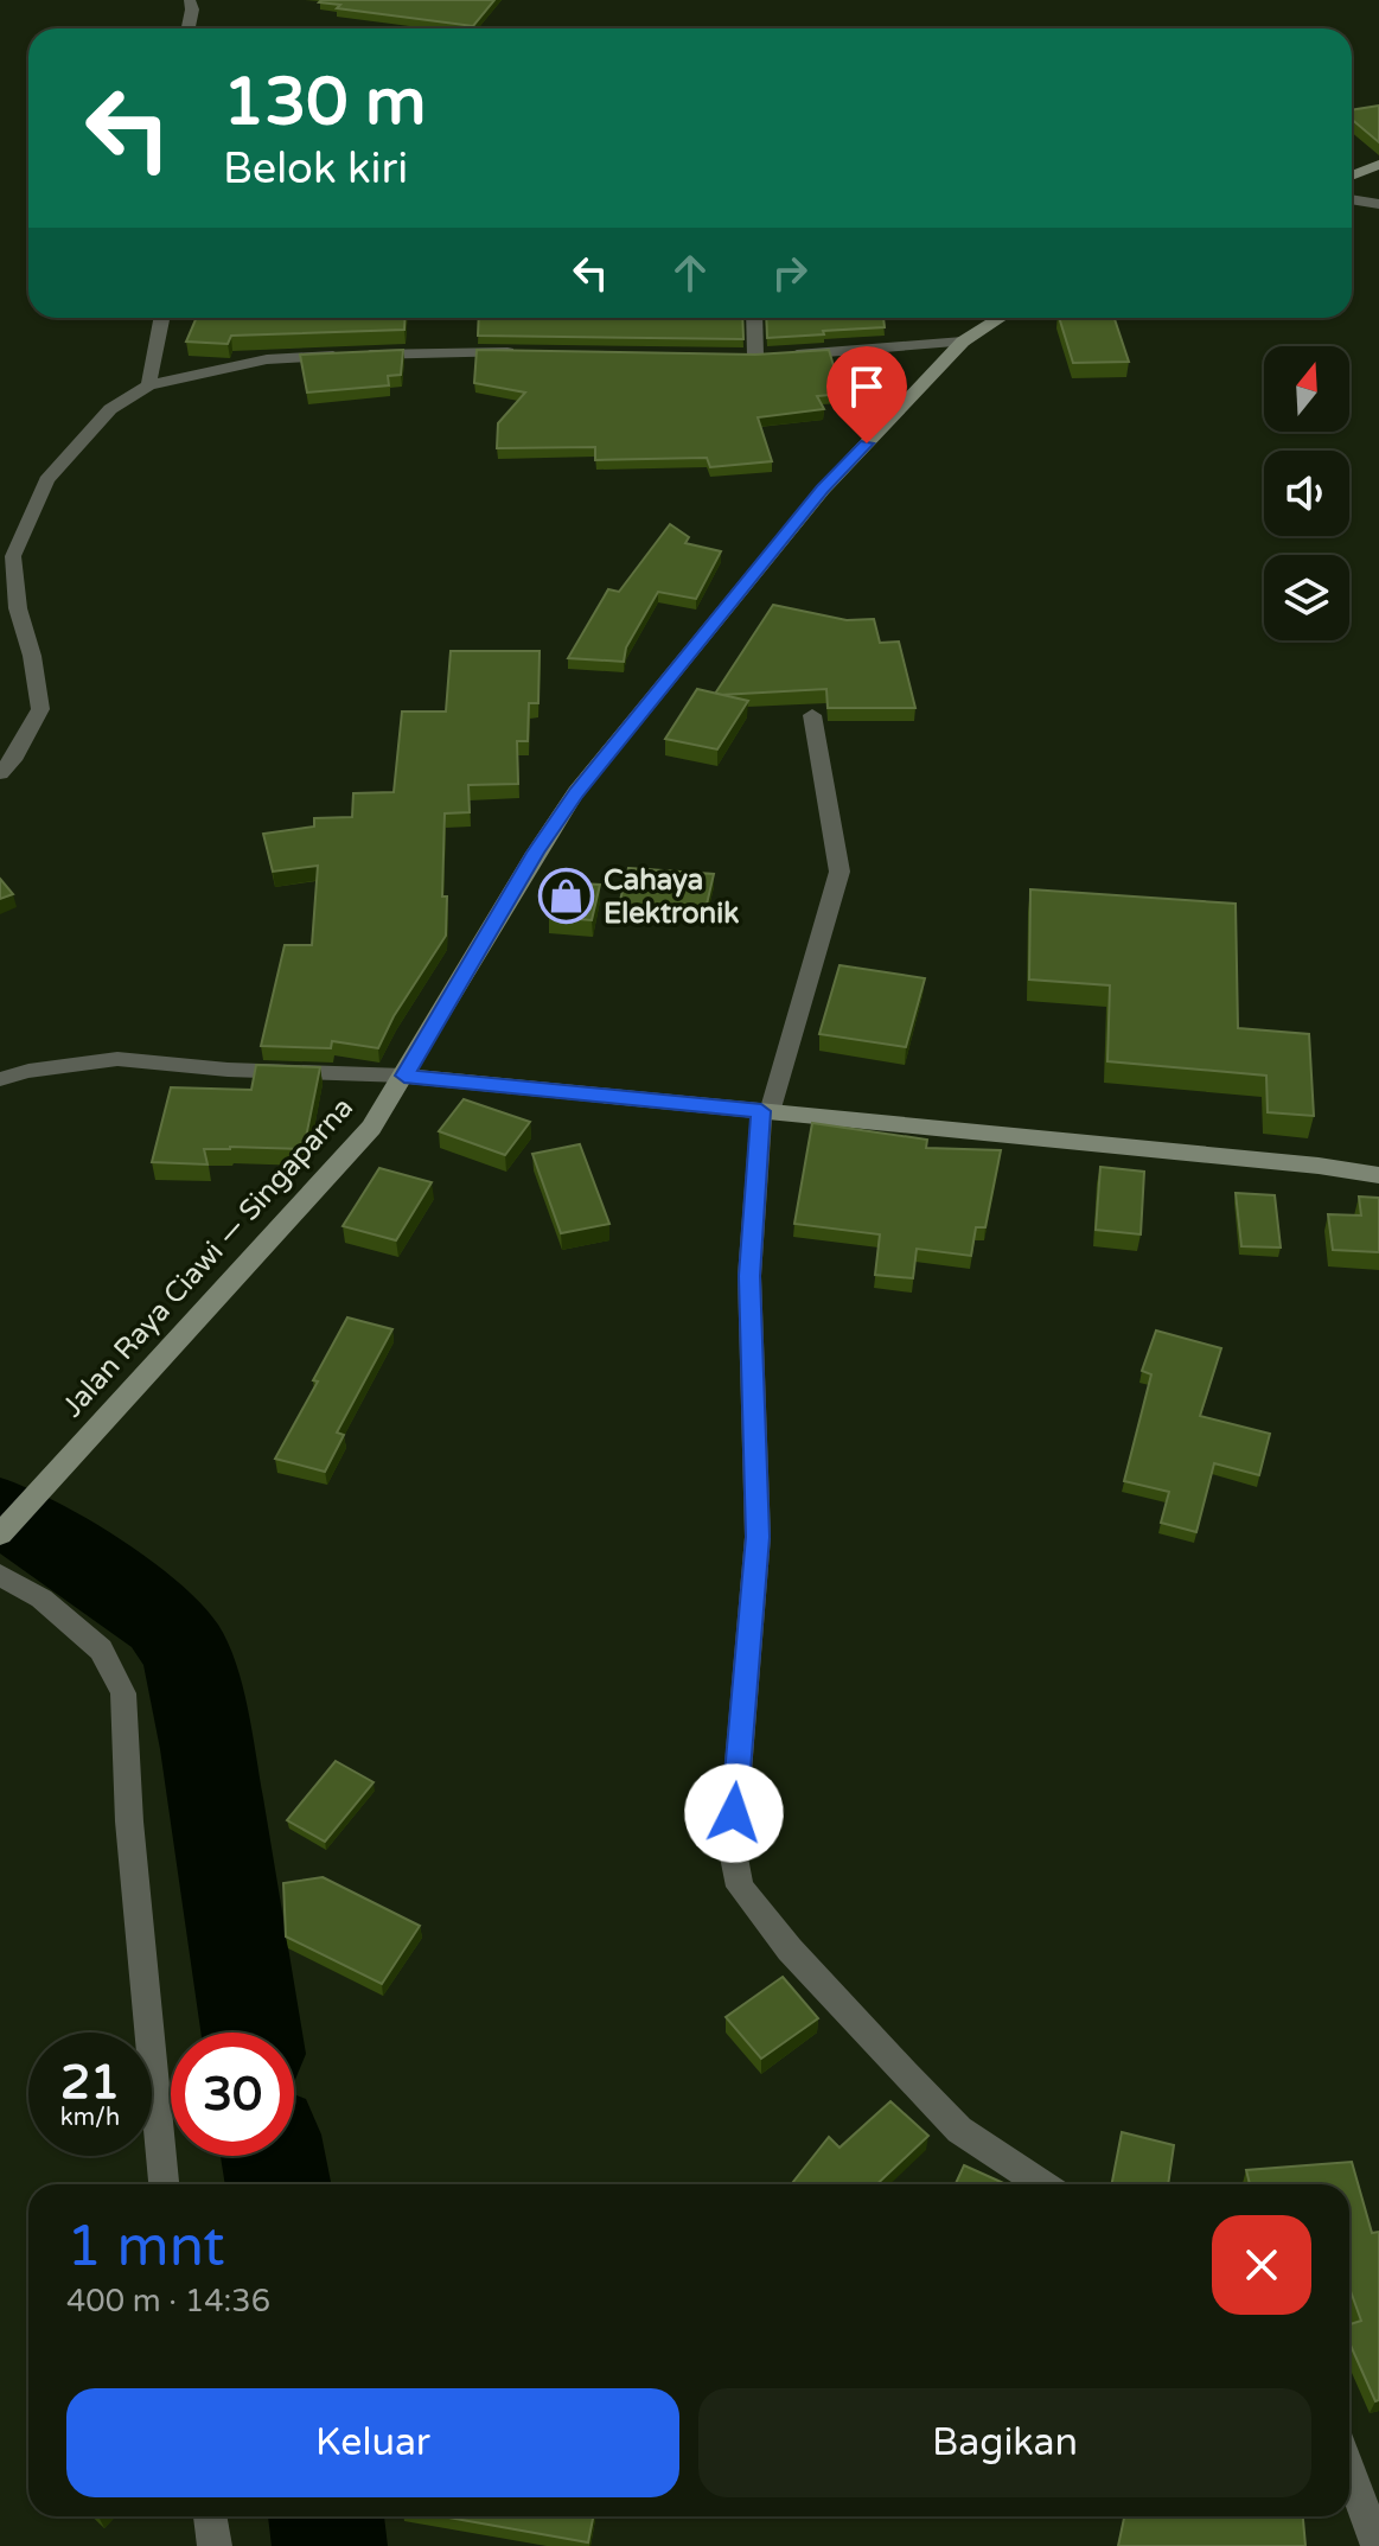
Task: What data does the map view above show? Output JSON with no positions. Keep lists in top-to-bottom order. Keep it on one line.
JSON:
{"streets":{"main road":["Jalan Raya Ciawi — Singaparna"]},"places":{"shop":["Cahaya Elektronik"]},"north":"top","page":{"turn":["130 m","Belok kiri"],"speed":"21 km/h","limit":"30","heading":["1 mnt","400 m · 14:36"],"buttons":["Keluar","Bagikan"]}}
